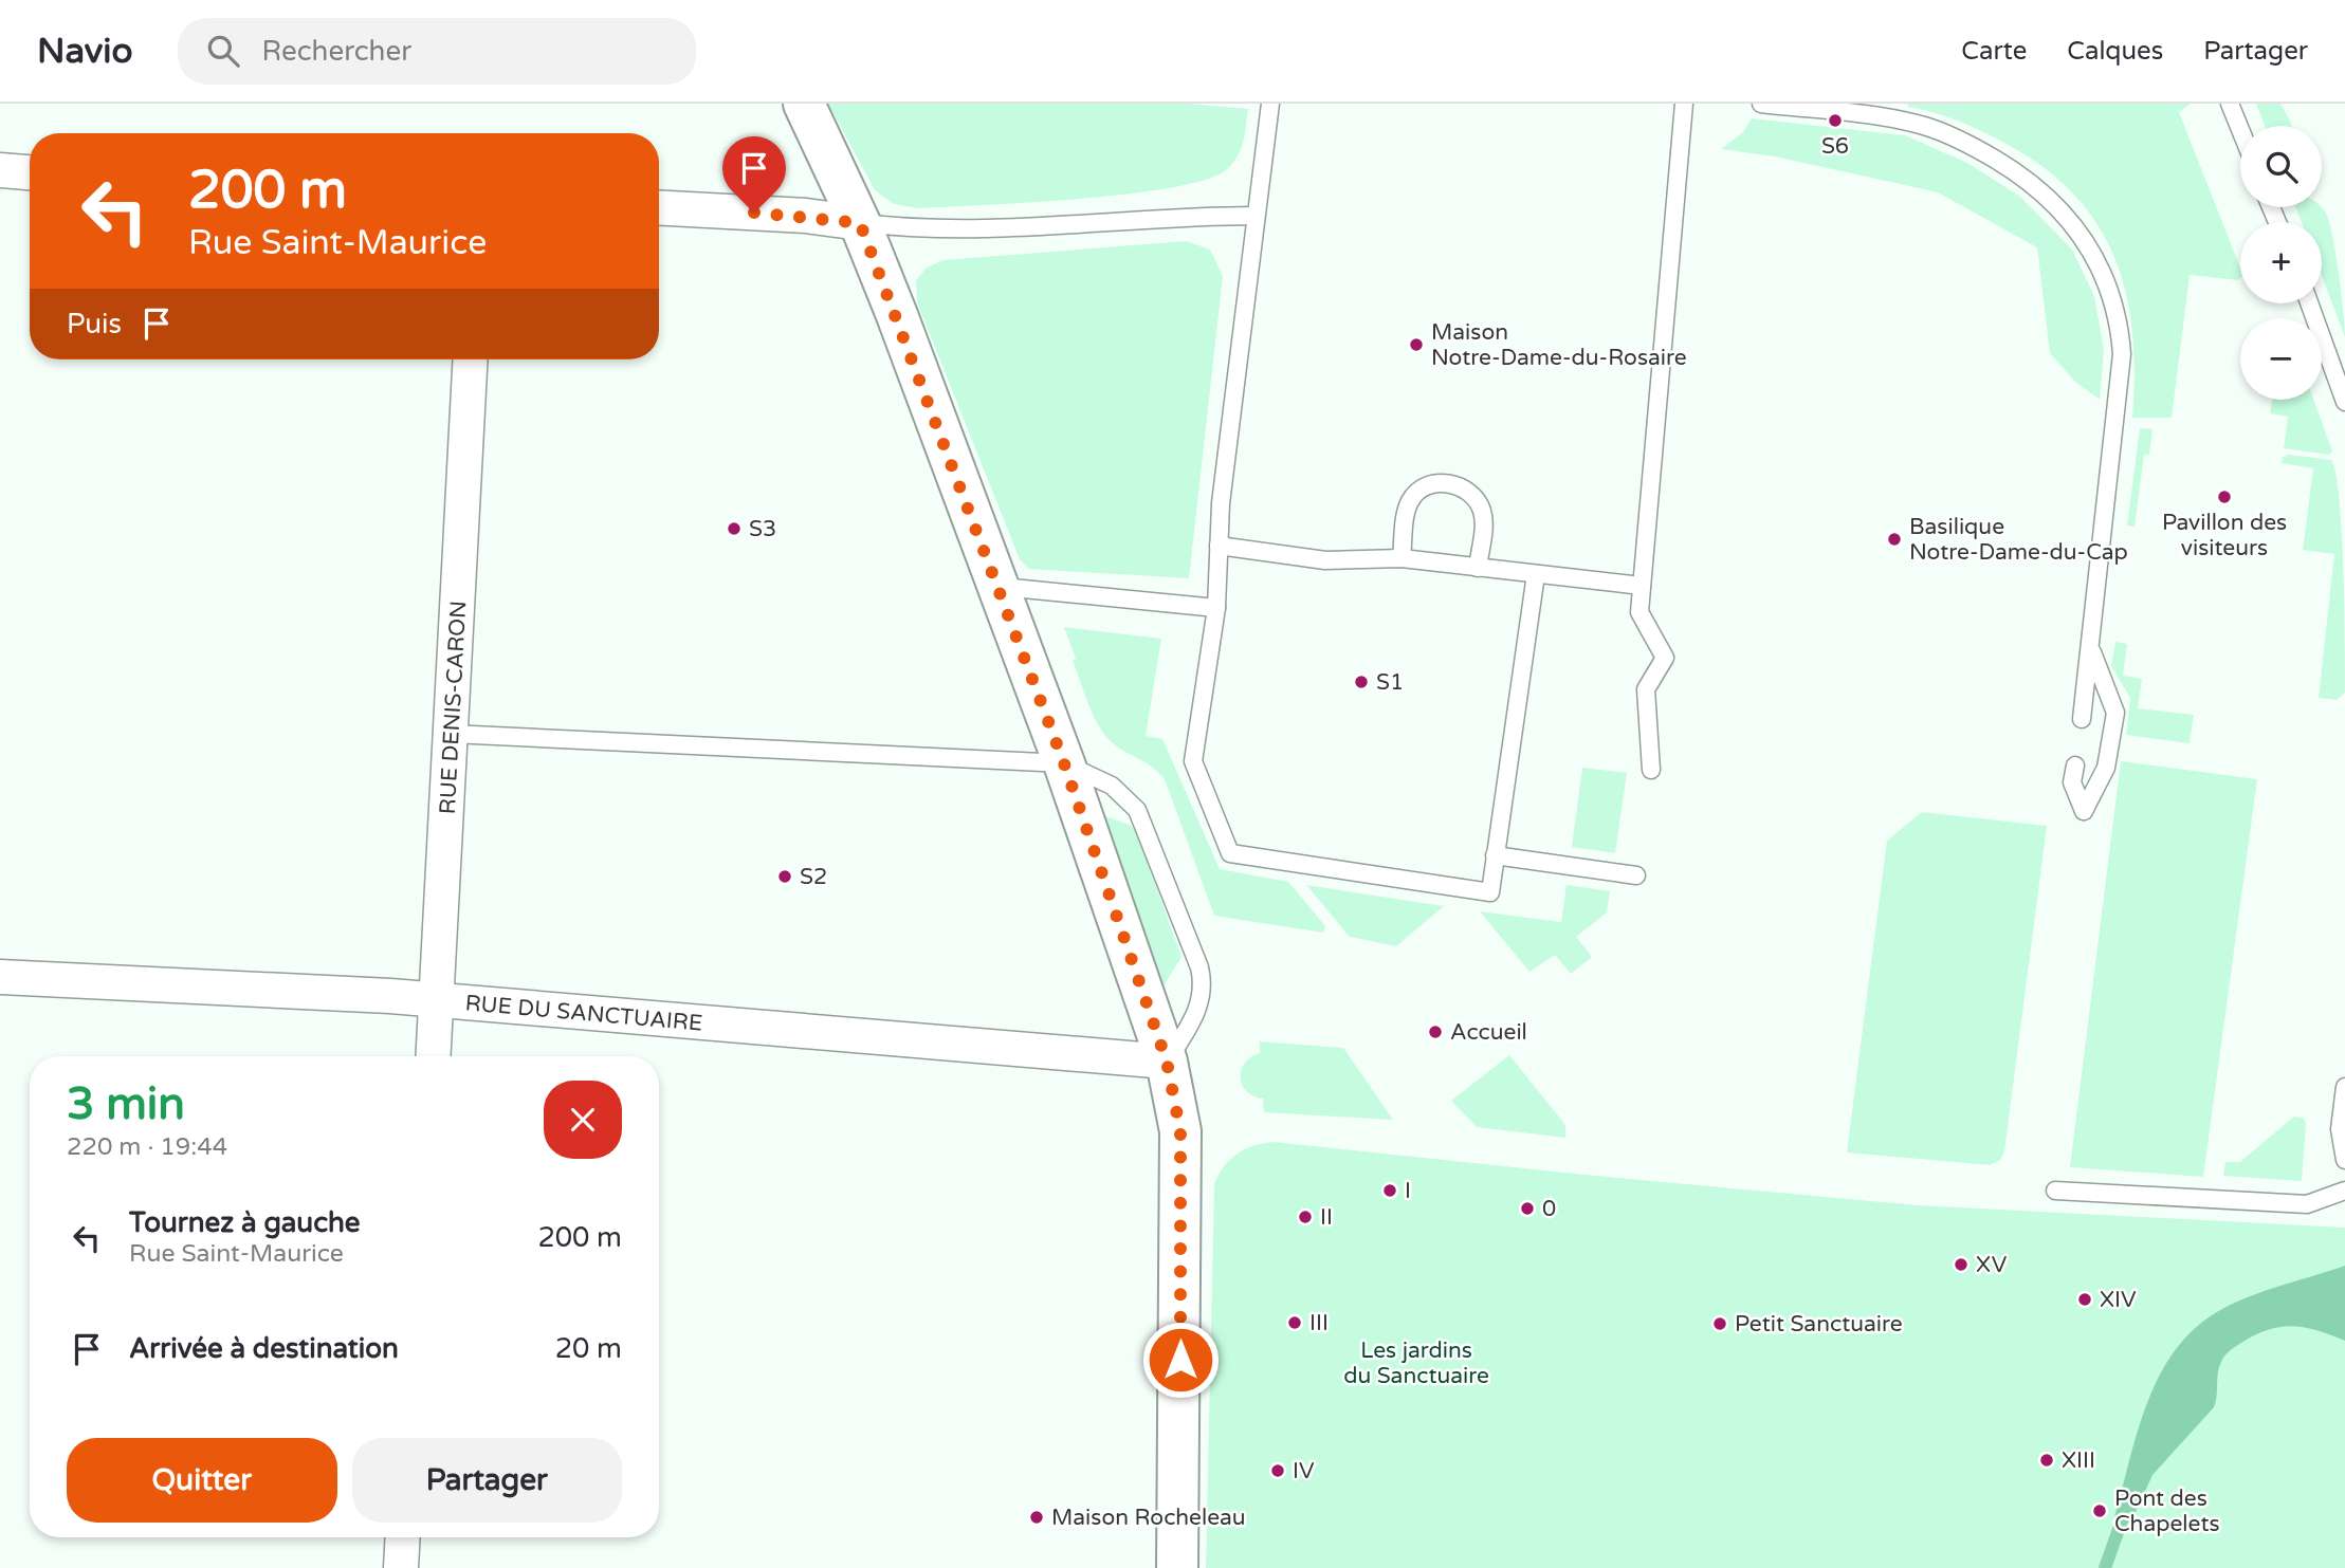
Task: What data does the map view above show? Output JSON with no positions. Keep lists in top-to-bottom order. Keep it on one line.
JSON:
{"streets":{"street":["RUE DENIS-CARON","RUE DU SANCTUAIRE"]},"crossings":[["RUE DENIS-CARON","RUE DU SANCTUAIRE"]],"parks":["Les jardins du Sanctuaire"],"places":["S6","Maison Notre-Dame-du-Rosaire","Pavillon des visiteurs","S3","Basilique Notre-Dame-du-Cap","S1","S2","Accueil","I","0","II","XV","XIV","III","Petit Sanctuaire","XIII","IV","Pont des Chapelets","Maison Rocheleau"],"page":{"header":"Navio","search":"Rechercher","nav":["Carte","Calques","Partager"],"map_buttons":["+","−"],"turn":["200 m","Rue Saint-Maurice"],"then":"Puis","heading":["3 min","220 m · 19:44"],"list":[{"name":"Tournez à gauche","note":"Rue Saint-Maurice","value":"200 m"},{"name":"Arrivée à destination","value":"20 m"}],"buttons":["Quitter","Partager"]}}
